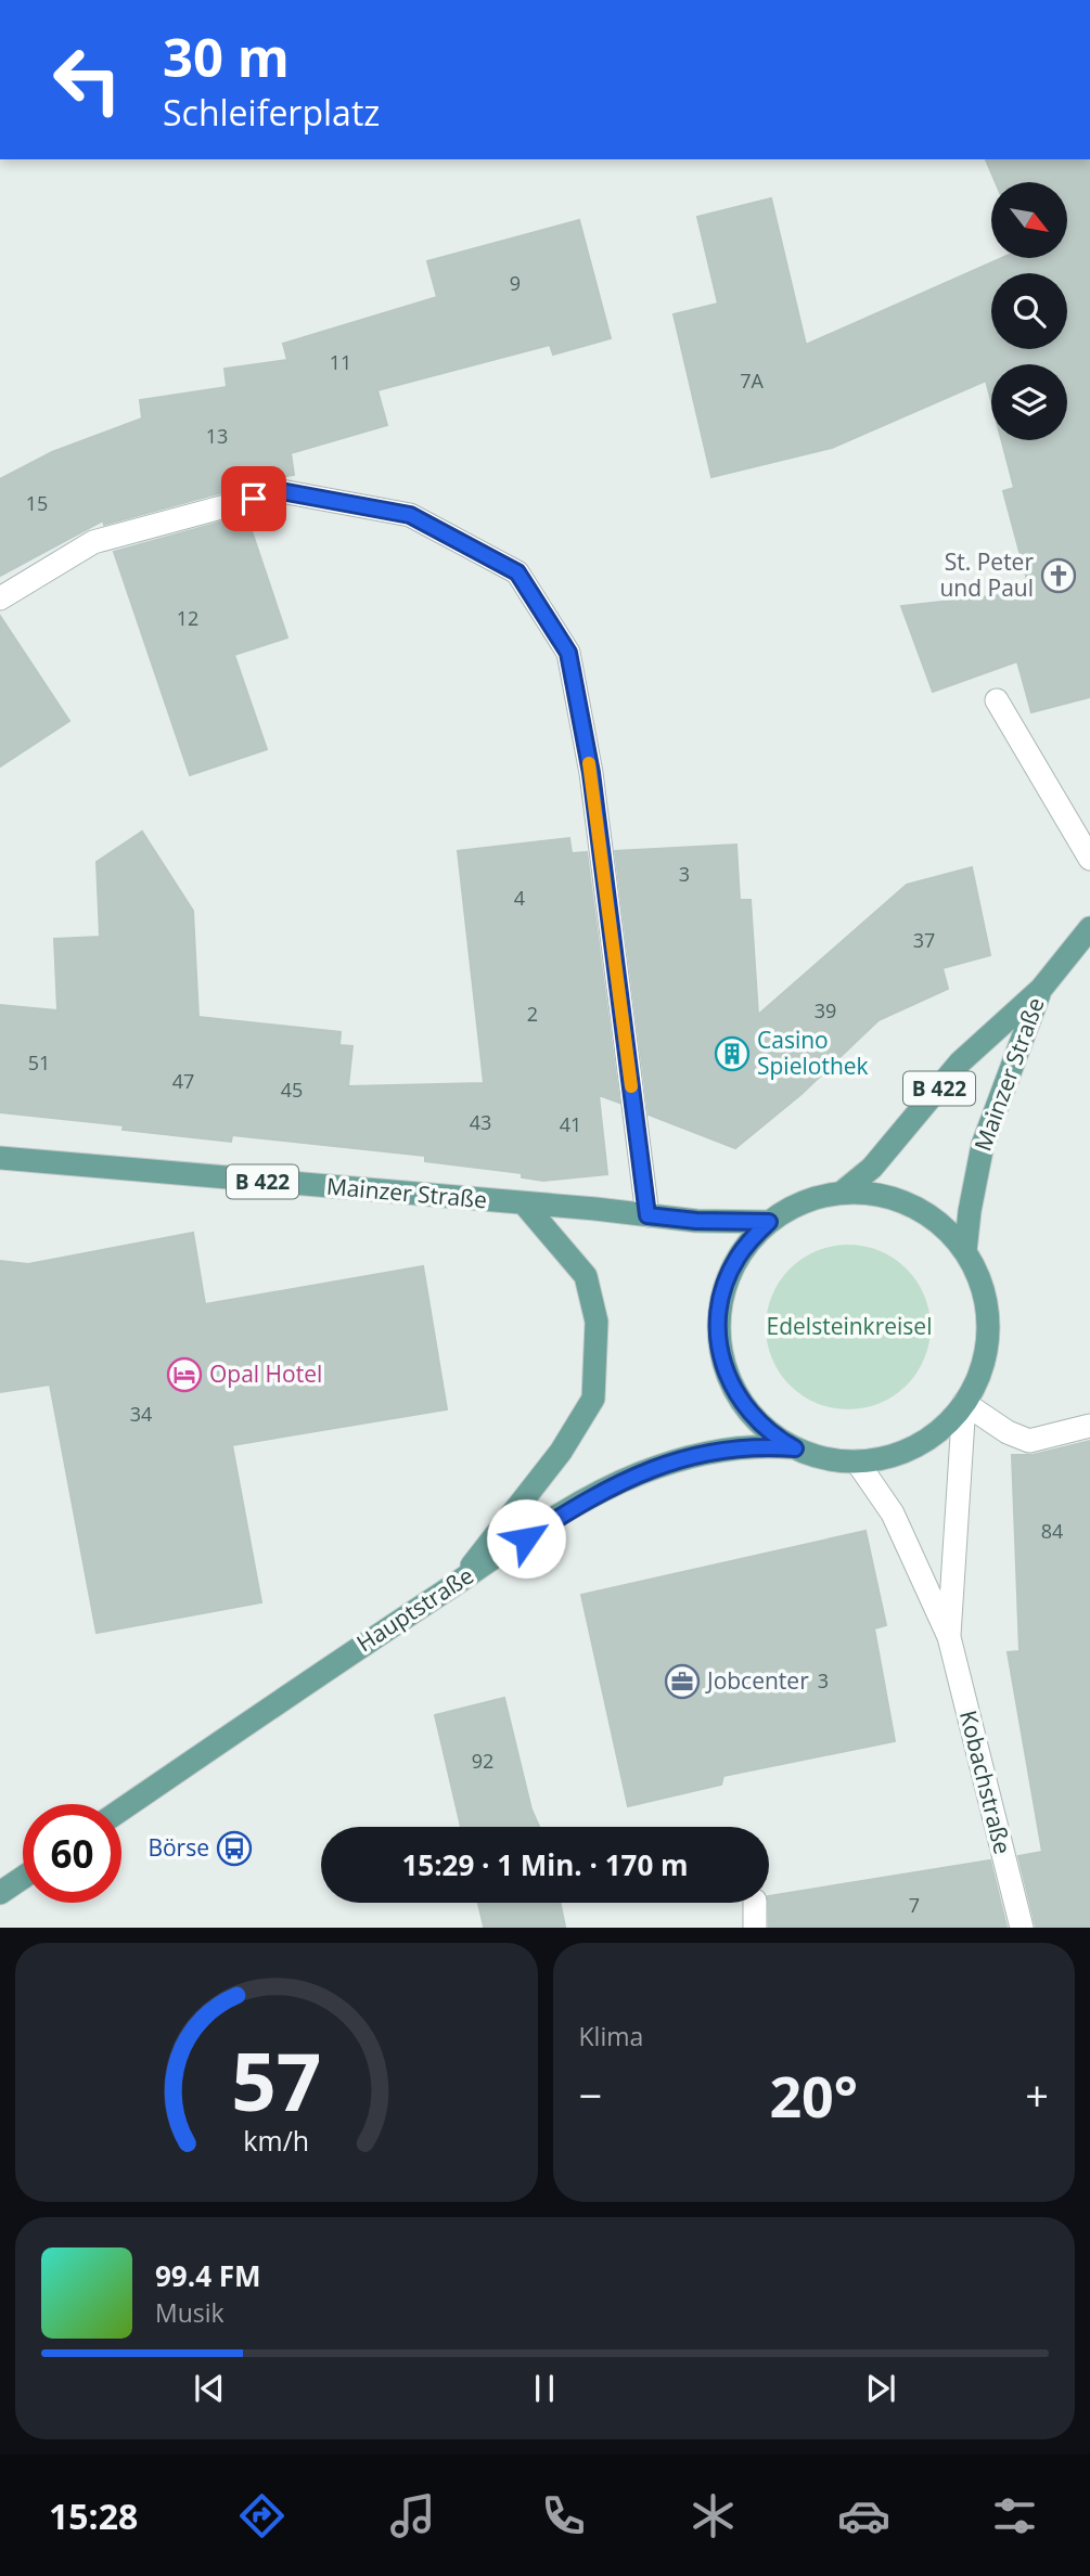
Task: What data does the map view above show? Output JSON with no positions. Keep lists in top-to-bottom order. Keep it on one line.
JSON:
{"streets":{"main road":["Mainzer Straße","B 422","Hauptstraße"],"street":["Kobachstraße"]},"crossings":[["Mainzer Straße","B 422"],["Mainzer Straße","Hauptstraße"],["Mainzer Straße","Kobachstraße"],["B 422","Hauptstraße"],["B 422","Kobachstraße"],["Hauptstraße","Kobachstraße"]],"parks":["Edelsteinkreisel"],"places":{"church":["St. Peter und Paul"],"building":["Casino Spielothek"],"hotel":["Opal Hotel"],"office":["Jobcenter"],"bus stop":["Börse"]},"house_numbers":["9","11","7A","13","15","12","3","4","37","39","2","51","47","45","43","41","34","84","3","92","7"],"north":"bottom right","page":{"turn":["30 m","Schleiferplatz"],"limit":"60","trip":"15:29 · 1 Min. · 170 m","tile":"Klima","heat":["−","20°","+"],"song":["99.4 FM","Musik"],"tabs":"15:28","gauge":["57","km/h"]}}
